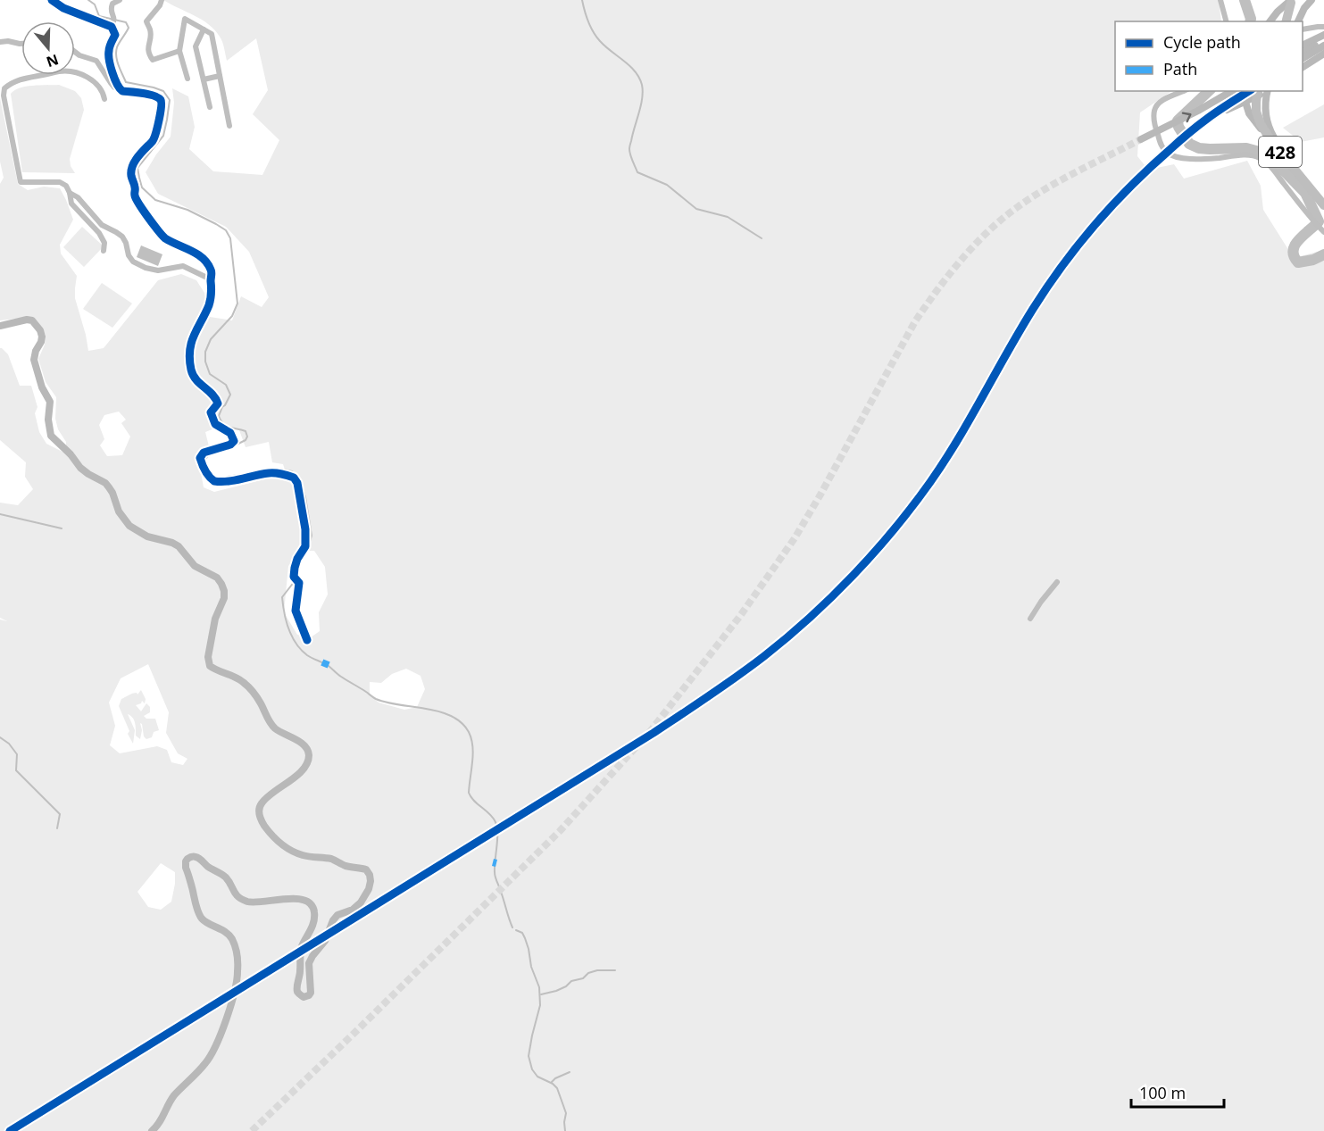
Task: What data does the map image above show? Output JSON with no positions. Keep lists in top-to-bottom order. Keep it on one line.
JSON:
{"streets":{"highway":["428"]},"legend":["Cycle path","Path"],"scale_bar":"100 m","north":"bottom"}
